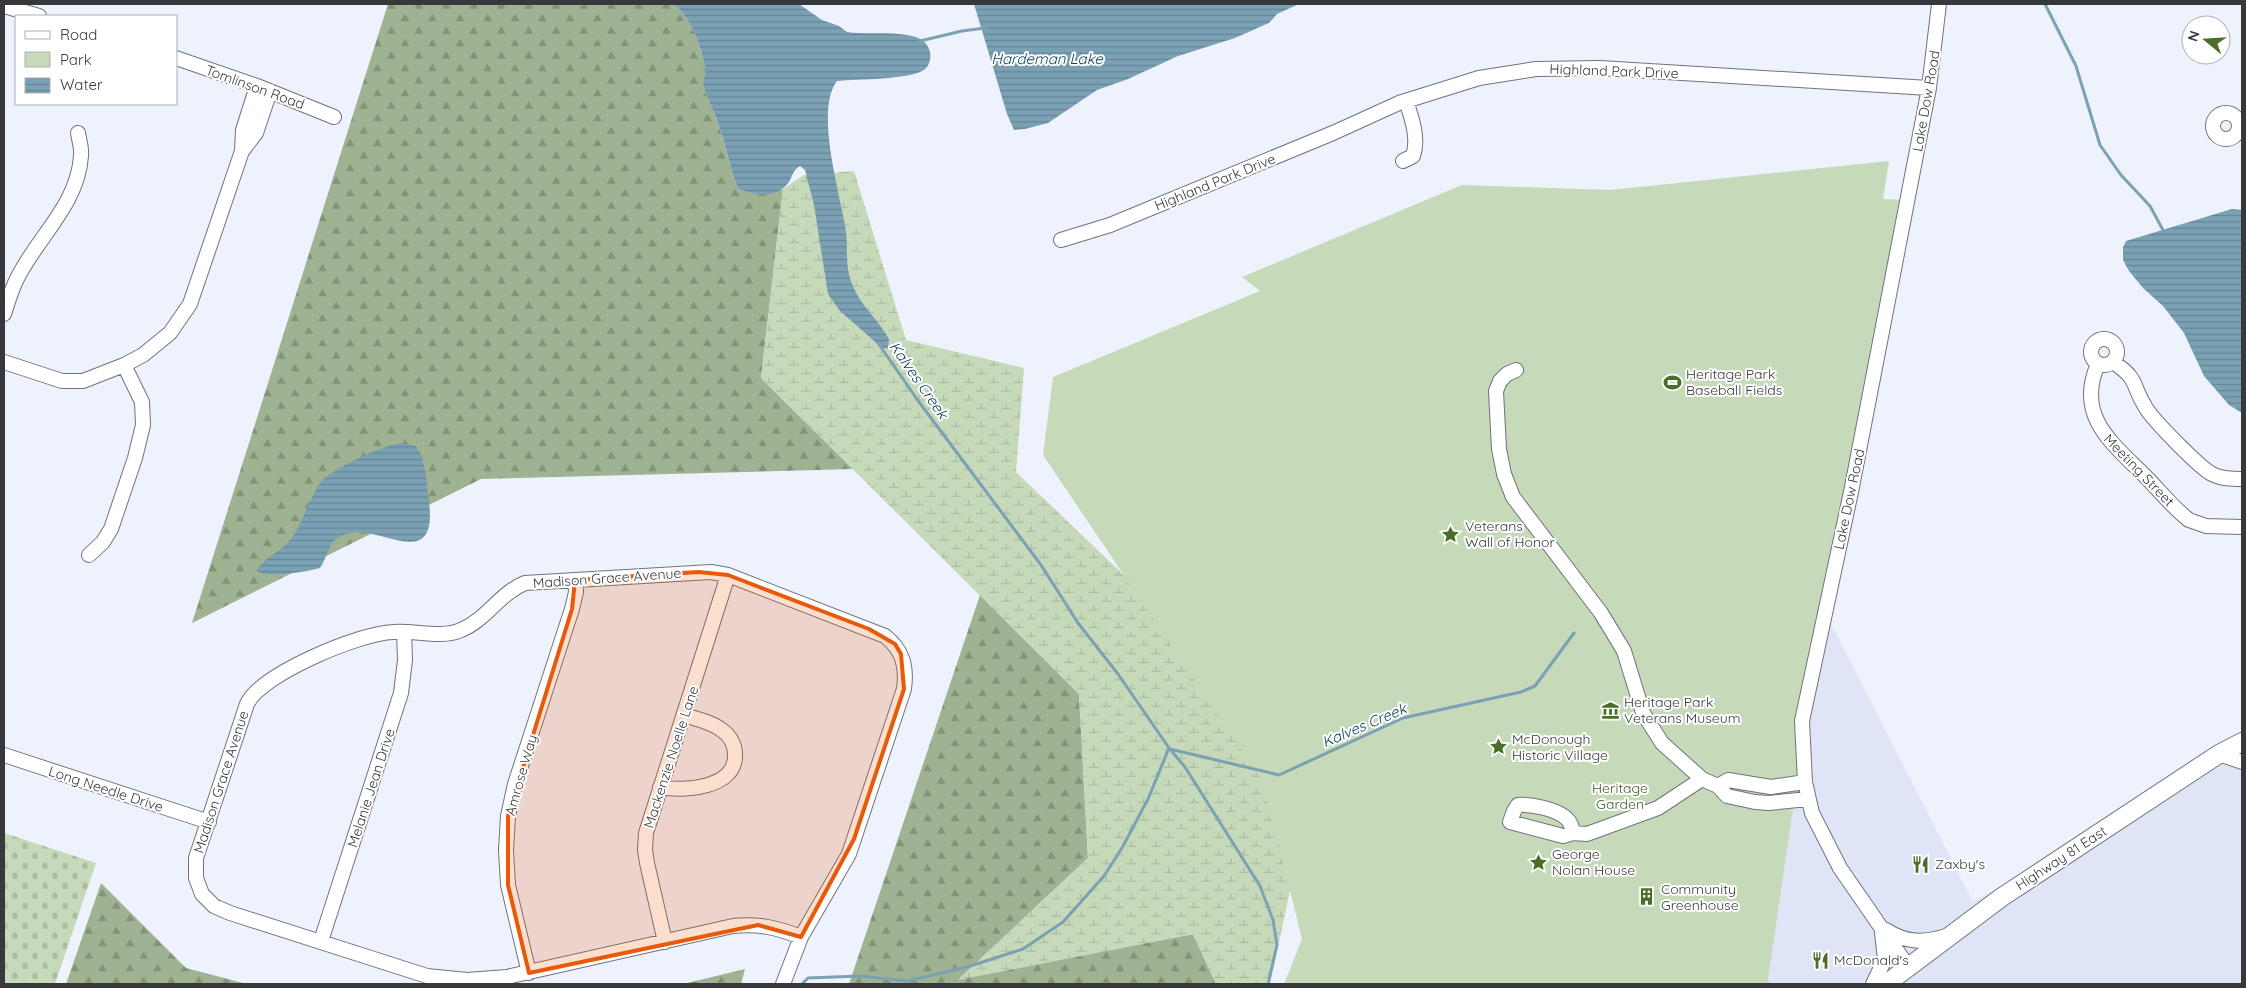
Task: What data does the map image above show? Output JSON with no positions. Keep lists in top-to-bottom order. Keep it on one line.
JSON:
{"streets":{"main road":["Highway 81 East"],"street":["Highland Park Drive","Tomlinson Road","Lake Dow Road","Meeting Street","Madison Grace Avenue","Mackenzie Noelle Lane","Amrose Way","Melanie Jean Drive","Long Needle Drive"]},"crossings":[["Highland Park Drive","Lake Dow Road"],["Lake Dow Road","Highway 81 East"],["Madison Grace Avenue","Mackenzie Noelle Lane"],["Madison Grace Avenue","Amrose Way"],["Madison Grace Avenue","Melanie Jean Drive"],["Madison Grace Avenue","Long Needle Drive"]],"water":["Hardeman Lake","Kalves Creek"],"parks":["Heritage Garden"],"places":{"sports":["Heritage Park Baseball Fields"],"place":["Veterans Wall of Honor","McDonough Historic Village","George Nolan House"],"museum":["Heritage Park Veterans Museum"],"restaurant":["Zaxby's","McDonald's"],"building":["Community Greenhouse"]},"legend":["Road","Park","Water"],"north":"left"}
